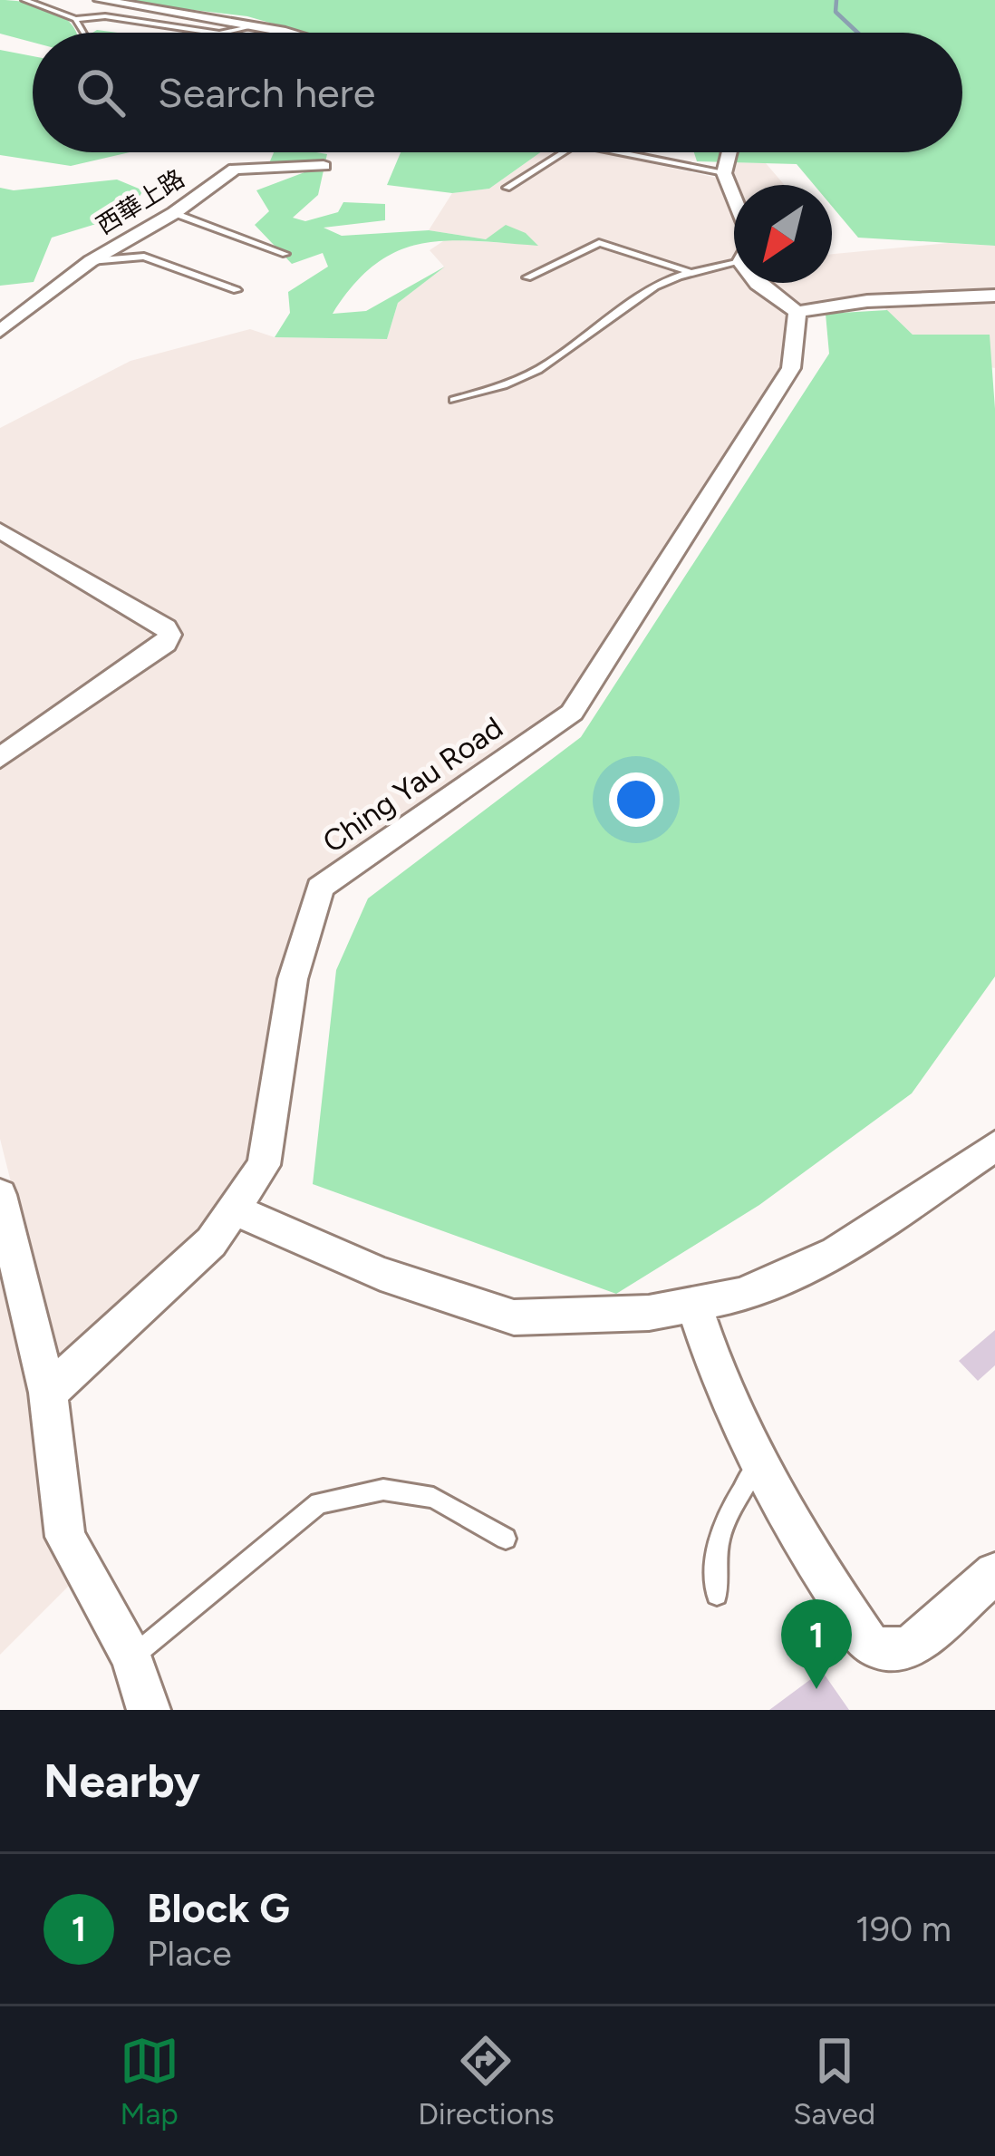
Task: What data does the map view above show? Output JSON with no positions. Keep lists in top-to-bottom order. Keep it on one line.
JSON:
{"streets":{"street":["西華上路","Ching Yau Road"]},"north":"bottom left","page":{"search":"Search here","pins":"1","heading":"Nearby","list":[{"mark":"1","name":"Block G","note":"Place","value":"190 m"}],"nav":["Map","Directions","Saved"]}}
